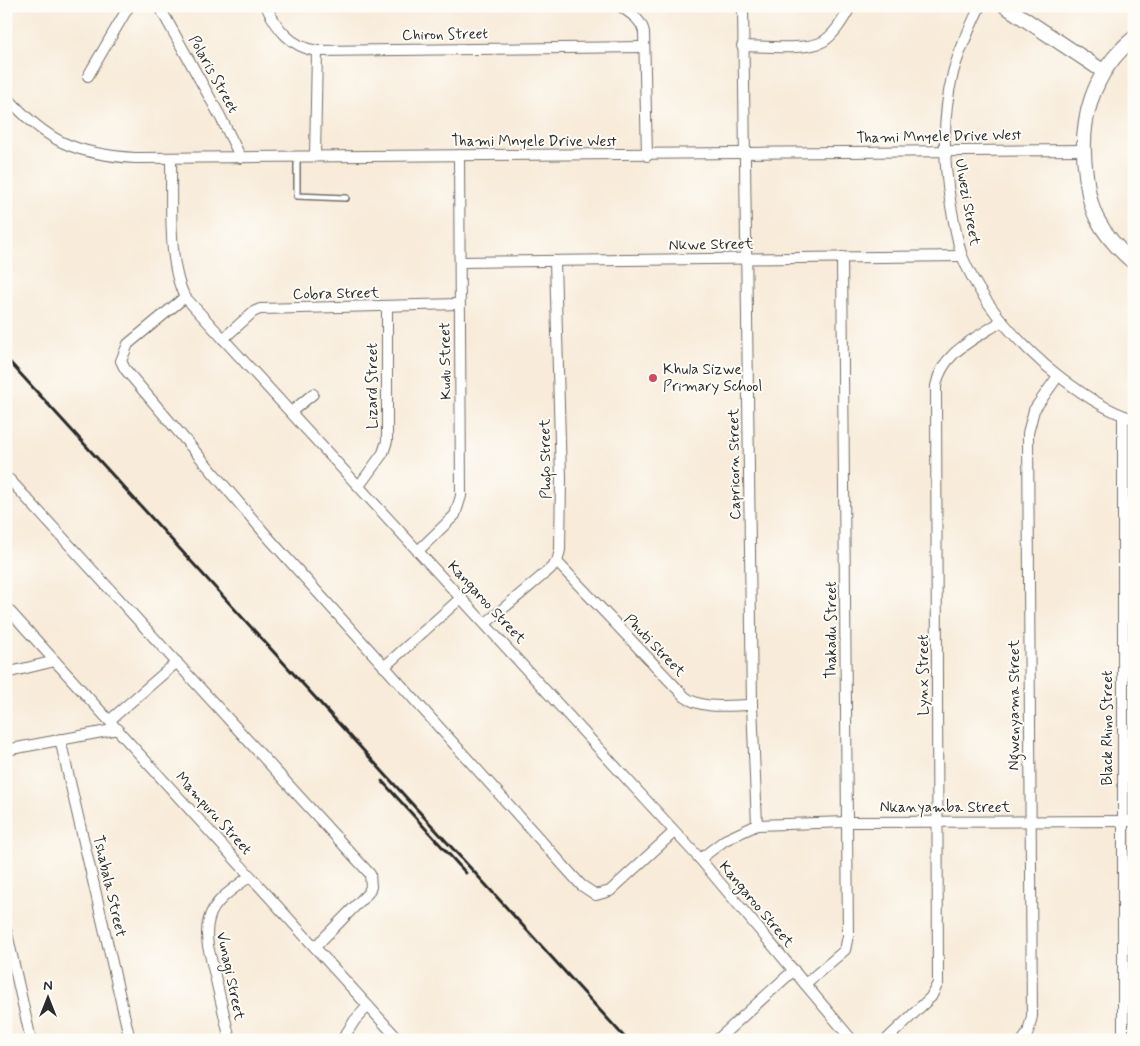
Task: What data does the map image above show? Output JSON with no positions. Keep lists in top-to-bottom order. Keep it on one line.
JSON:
{"streets":{"street":["Chiron Street","Polaris Street","Thami Mnyele Drive West","Ulwezi Street","Nkwe Street","Cobra Street","Kudu Street","Lizard Street","Phofo Street","Capricorn Street","Kangaroo Street","Thakadu Street","Phuti Street","Lynx Street","Ngwenyama Street","Black Rhino Street","Nkanyamba Street","Mampuru Street","Tshabala Street","Vunagi Street"]},"crossings":[["Polaris Street","Thami Mnyele Drive West"],["Thami Mnyele Drive West","Ulwezi Street"],["Thami Mnyele Drive West","Kudu Street"],["Thami Mnyele Drive West","Capricorn Street"],["Thami Mnyele Drive West","Kangaroo Street"],["Ulwezi Street","Nkwe Street"],["Ulwezi Street","Lynx Street"],["Ulwezi Street","Ngwenyama Street"],["Ulwezi Street","Black Rhino Street"],["Nkwe Street","Kudu Street"],["Nkwe Street","Phofo Street"],["Nkwe Street","Capricorn Street"],["Nkwe Street","Thakadu Street"],["Cobra Street","Kudu Street"],["Cobra Street","Lizard Street"],["Cobra Street","Kangaroo Street"],["Kudu Street","Kangaroo Street"],["Lizard Street","Kangaroo Street"],["Phofo Street","Phuti Street"],["Capricorn Street","Phuti Street"],["Capricorn Street","Nkanyamba Street"],["Kangaroo Street","Thakadu Street"],["Thakadu Street","Nkanyamba Street"],["Lynx Street","Nkanyamba Street"],["Ngwenyama Street","Nkanyamba Street"],["Black Rhino Street","Nkanyamba Street"],["Mampuru Street","Vunagi Street"]],"places":["Khula Sizwe Primary School"],"north":"top"}
